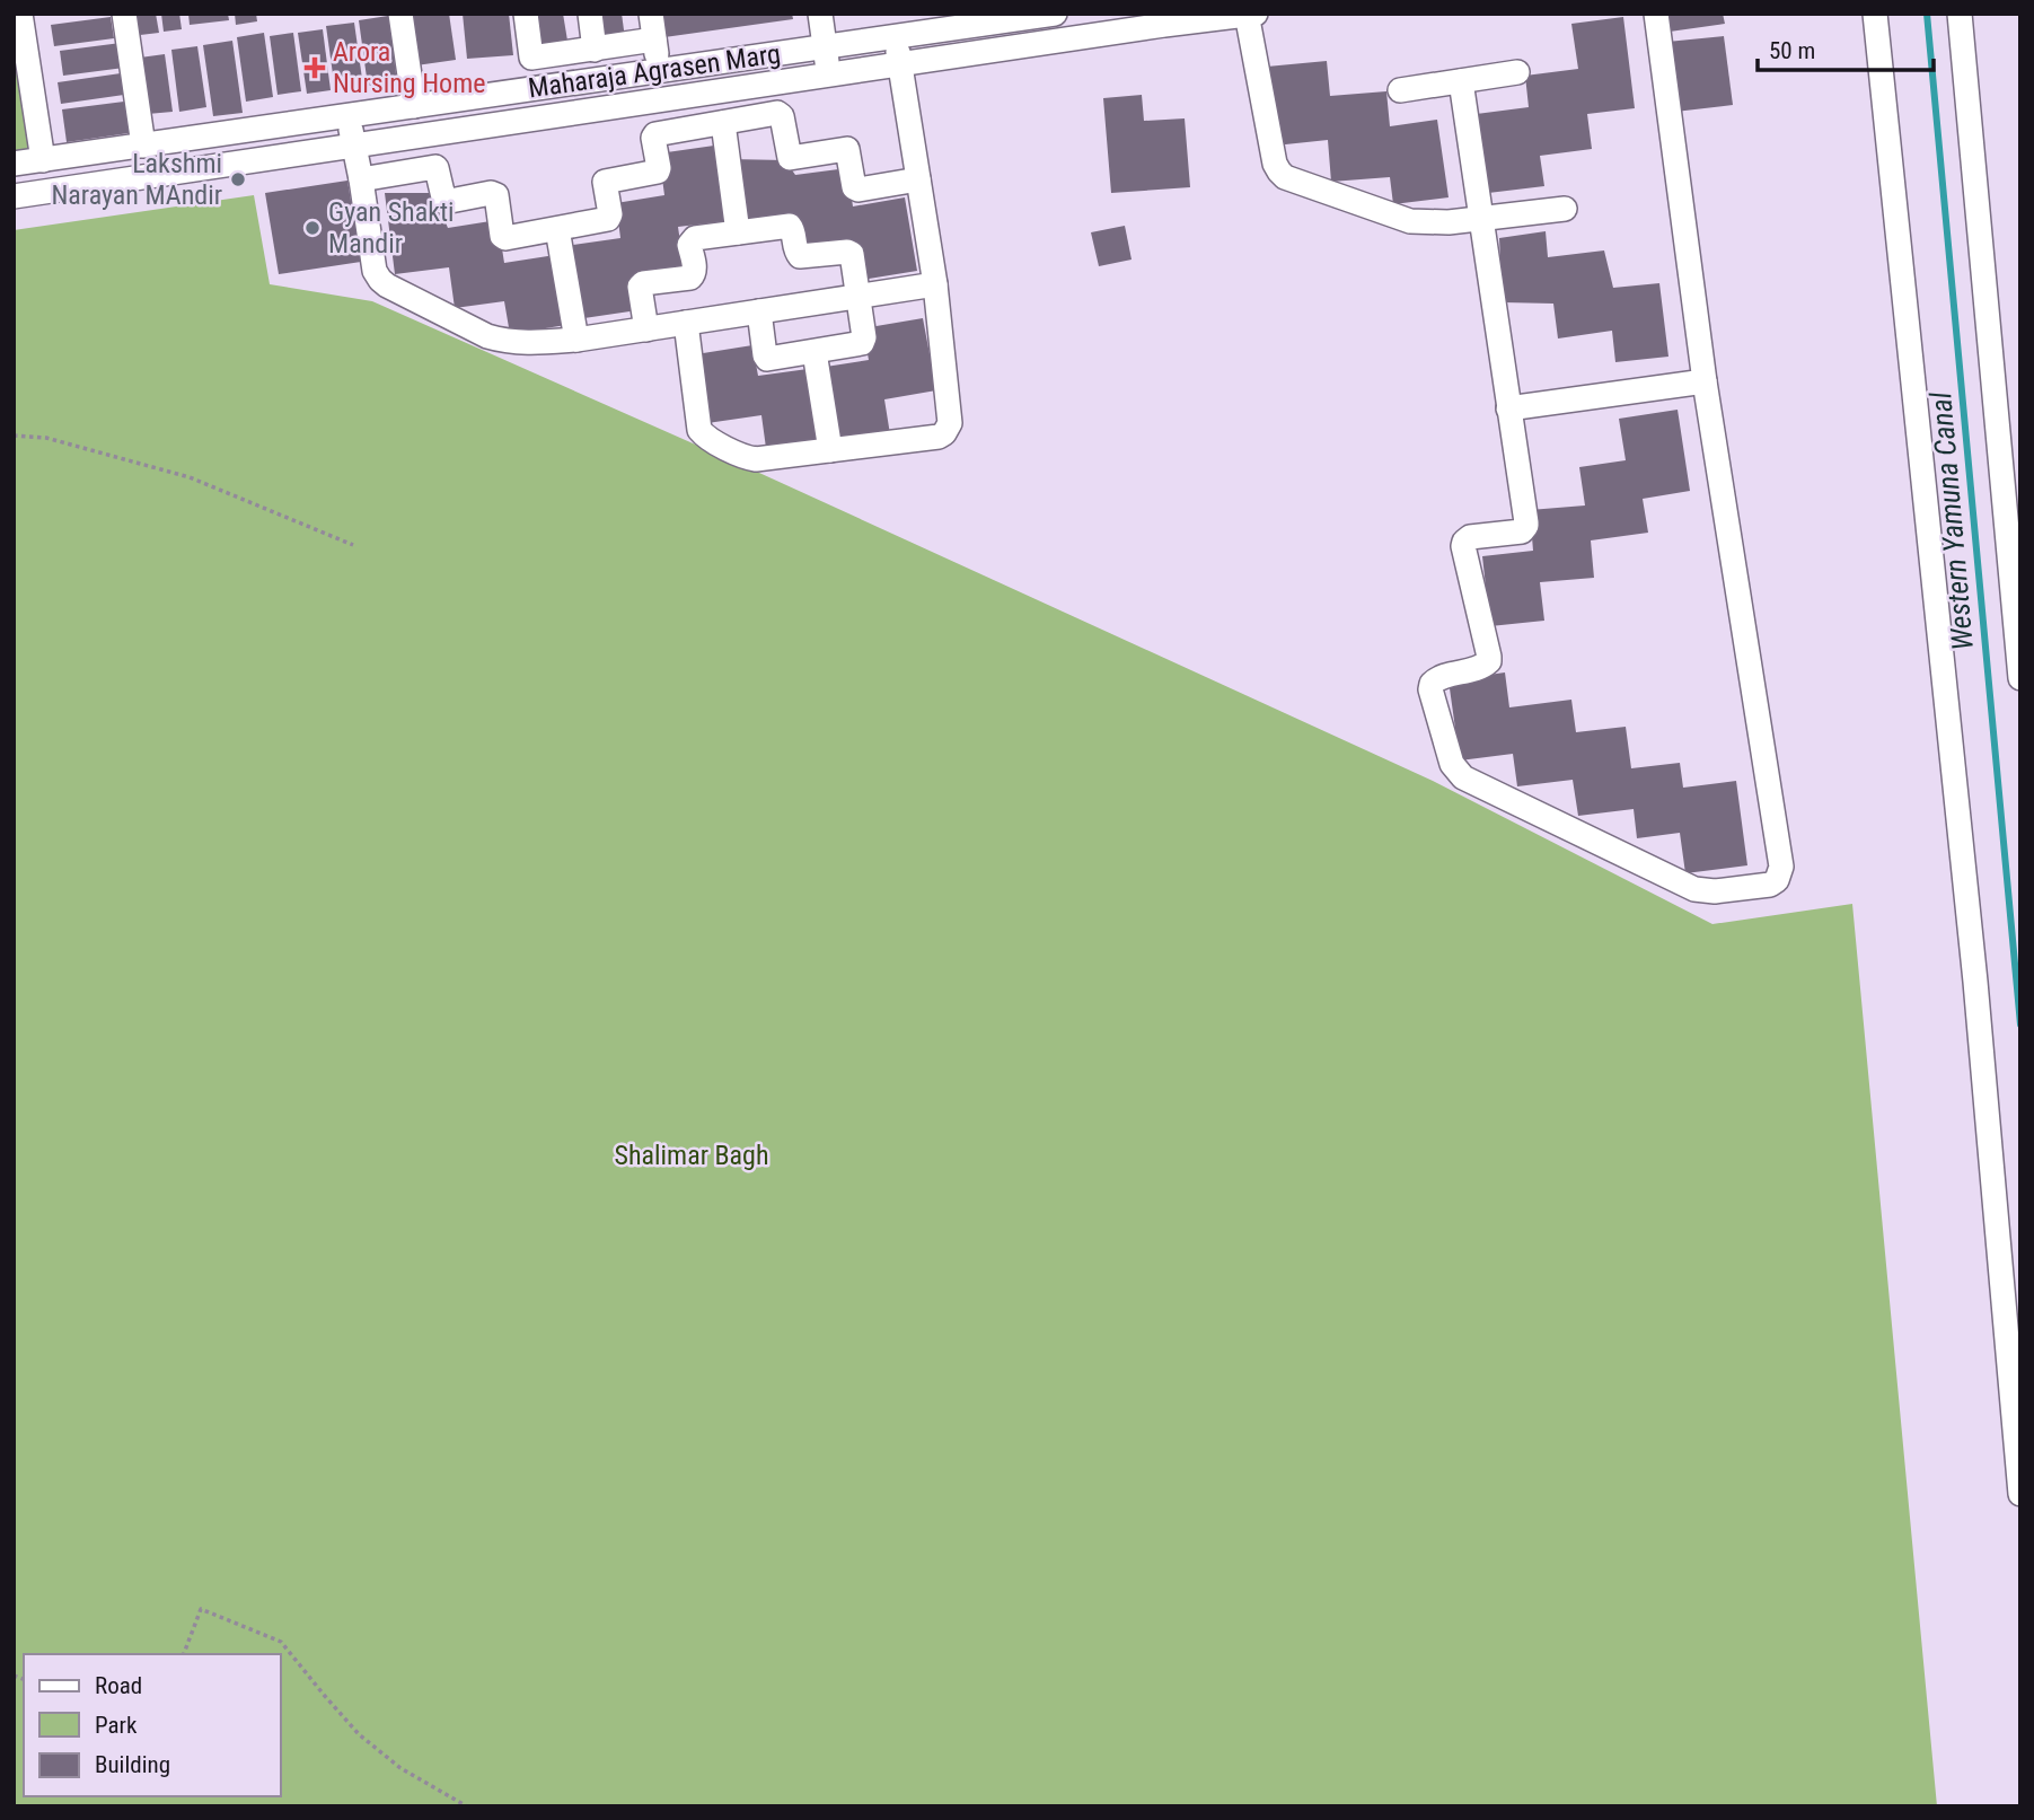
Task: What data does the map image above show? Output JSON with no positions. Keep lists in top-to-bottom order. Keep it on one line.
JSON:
{"streets":{"street":["Maharaja Agrasen Marg"]},"water":["Western Yamuna Canal"],"parks":["Shalimar Bagh"],"places":{"health":["Arora Nursing Home"],"other":["Lakshmi Narayan MAndir","Gyan Shakti Mandir"]},"legend":["Road","Park","Building"],"scale_bar":"50 m"}
